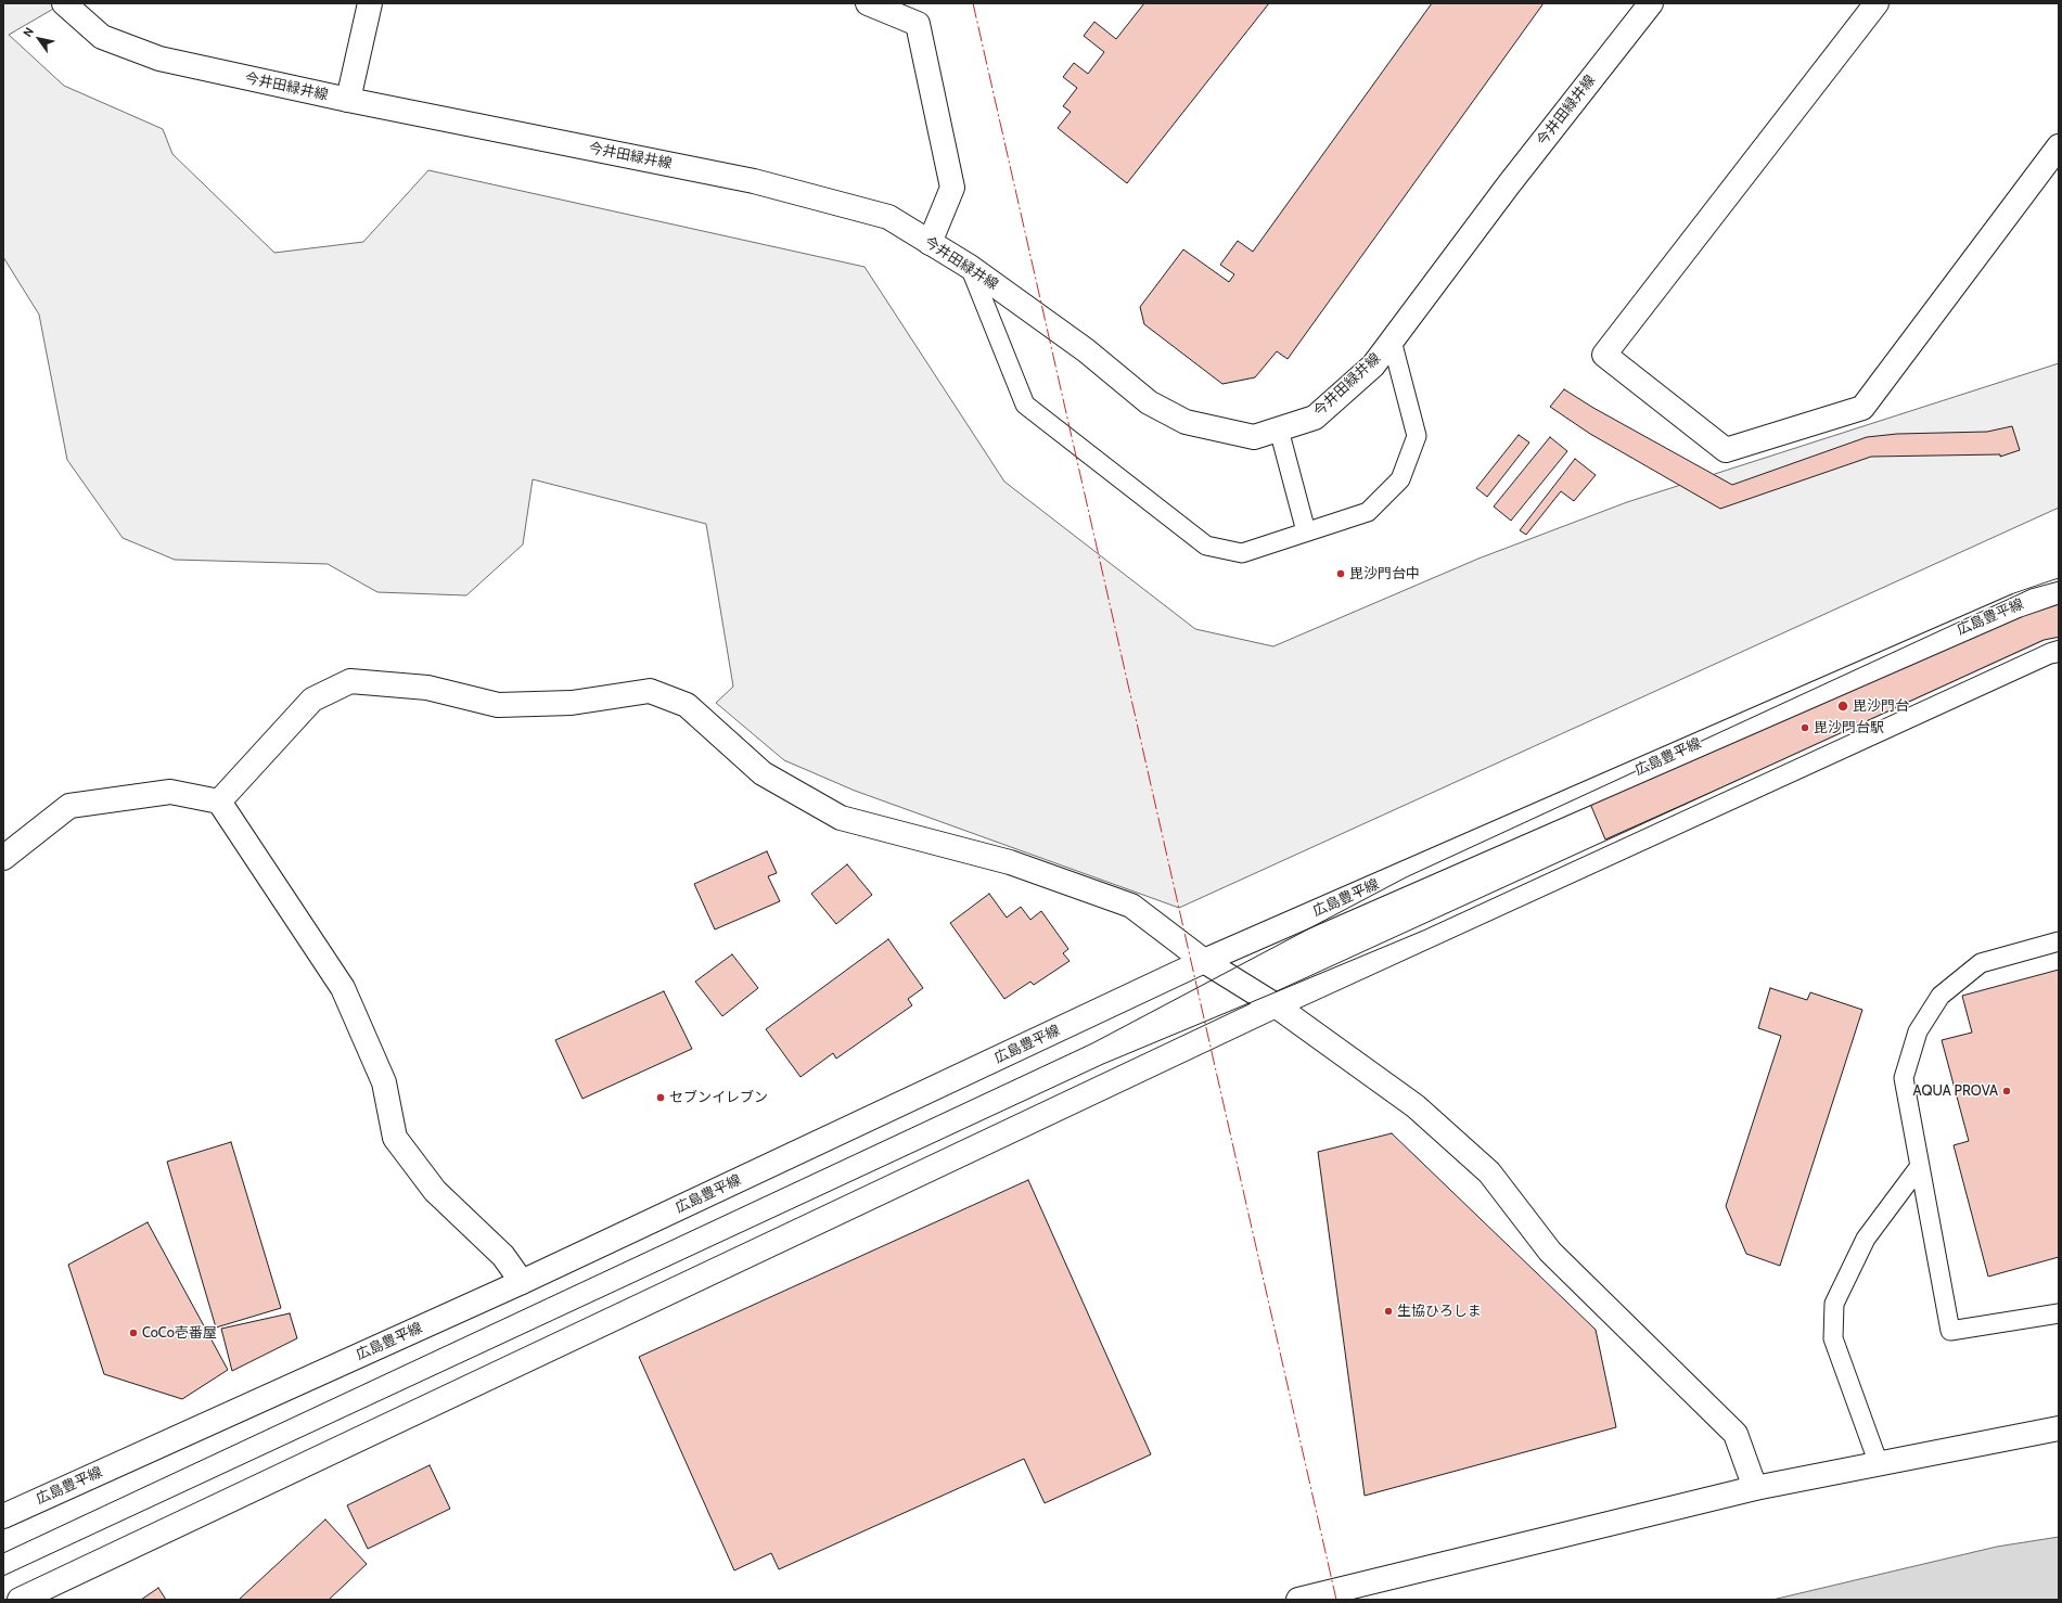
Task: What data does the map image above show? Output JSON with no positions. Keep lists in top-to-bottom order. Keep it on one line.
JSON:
{"streets":{"main road":["今井田緑井線","広島豊平線"]},"places":["毘沙門台中","毘沙門台","毘沙門台駅","AQUA PROVA","セブンイレブン","生協ひろしま","CoCo壱番屋"],"north":"top left"}
